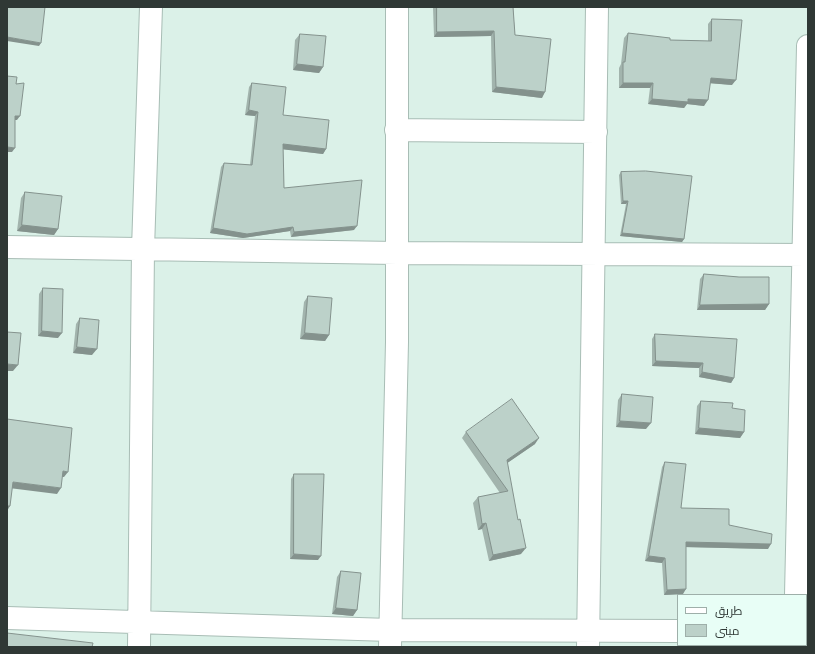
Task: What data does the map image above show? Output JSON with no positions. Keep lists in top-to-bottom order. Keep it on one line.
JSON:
{"legend":["طريق","مبنى"]}
